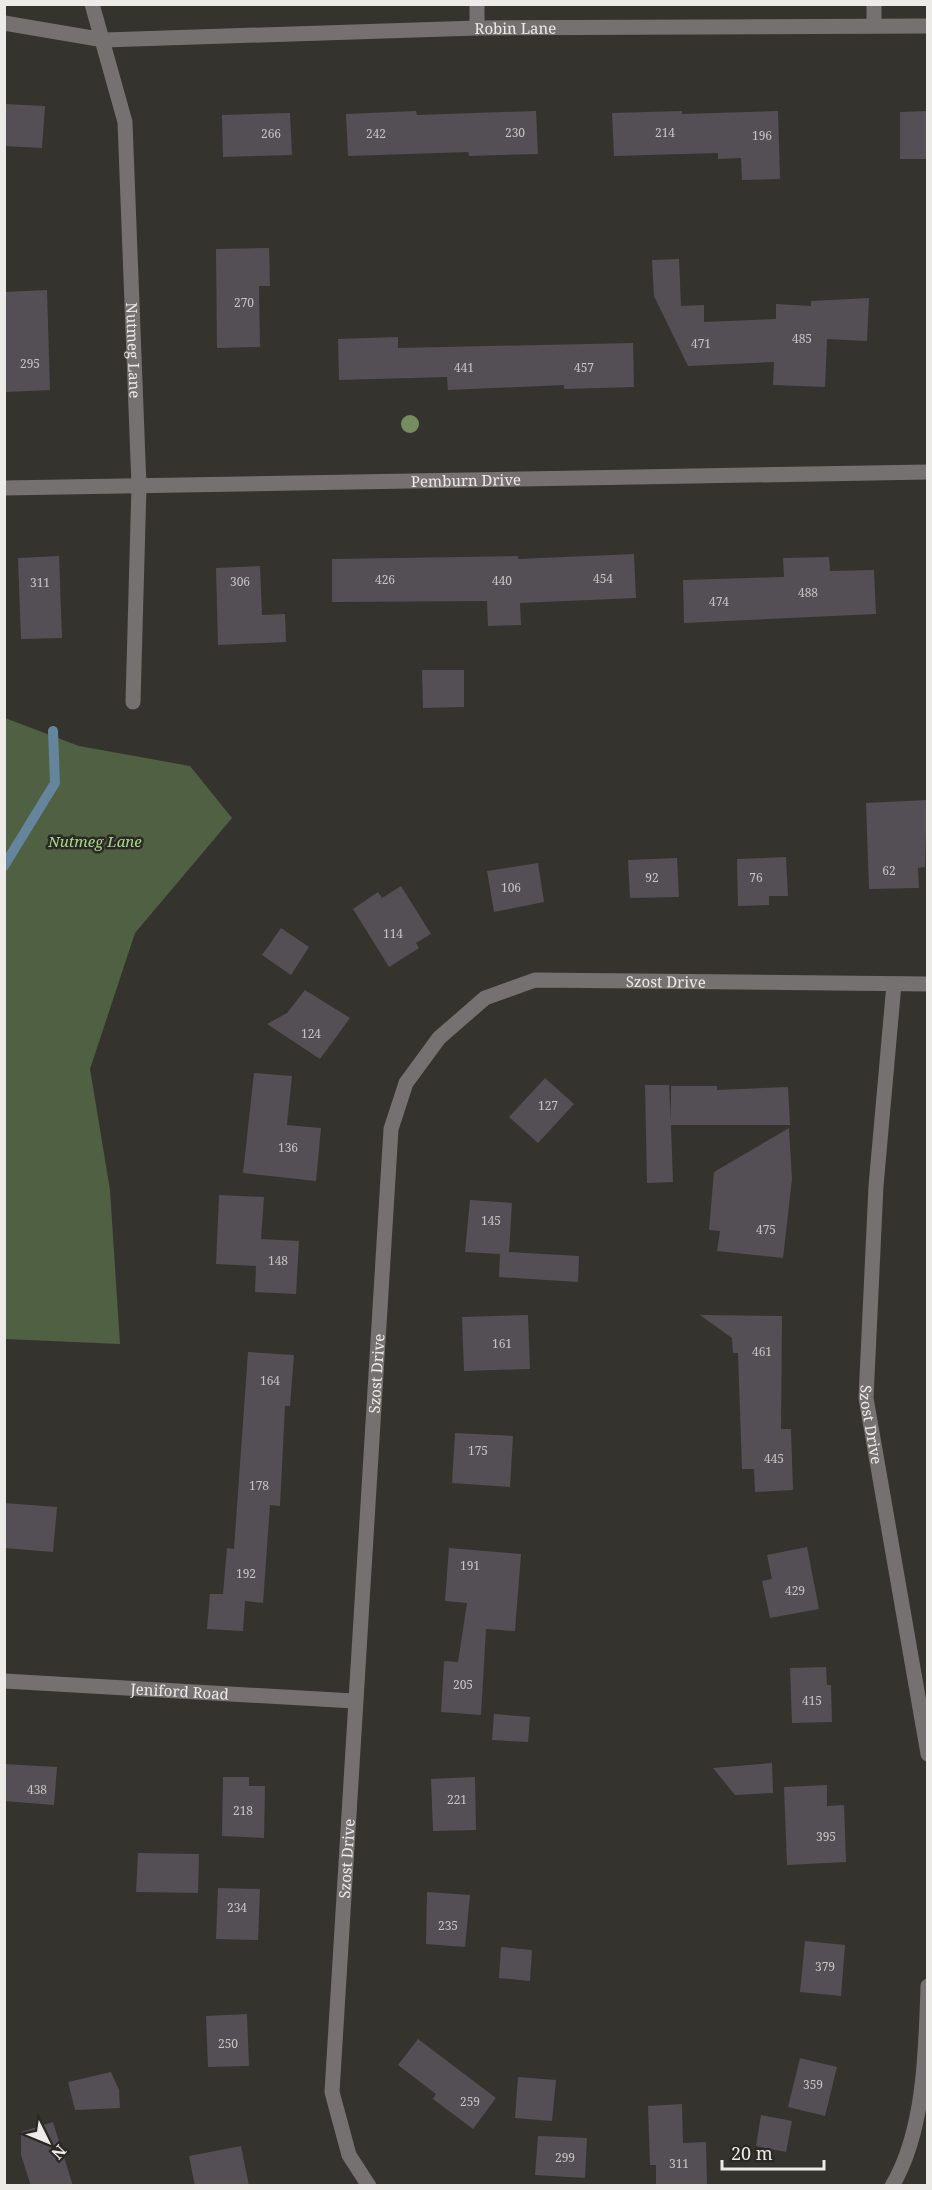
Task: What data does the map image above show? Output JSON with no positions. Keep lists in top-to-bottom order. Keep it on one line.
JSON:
{"streets":{"street":["Robin Lane","Nutmeg Lane","Pemburn Drive","Szost Drive","Jeniford Road"]},"crossings":[["Robin Lane","Nutmeg Lane"],["Nutmeg Lane","Pemburn Drive"],["Szost Drive","Jeniford Road"]],"parks":["Nutmeg Lane"],"house_numbers":["230","214","266","242","196","270","485","471","295","441","457","454","426","440","306","311","488","474","62","92","76","106","114","124","127","136","145","475","148","161","461","164","175","445","178","191","192","429","205","415","438","221","218","395","234","235","379","250","359","259","299","311"],"scale_bar":"20 m","north":"bottom right"}
